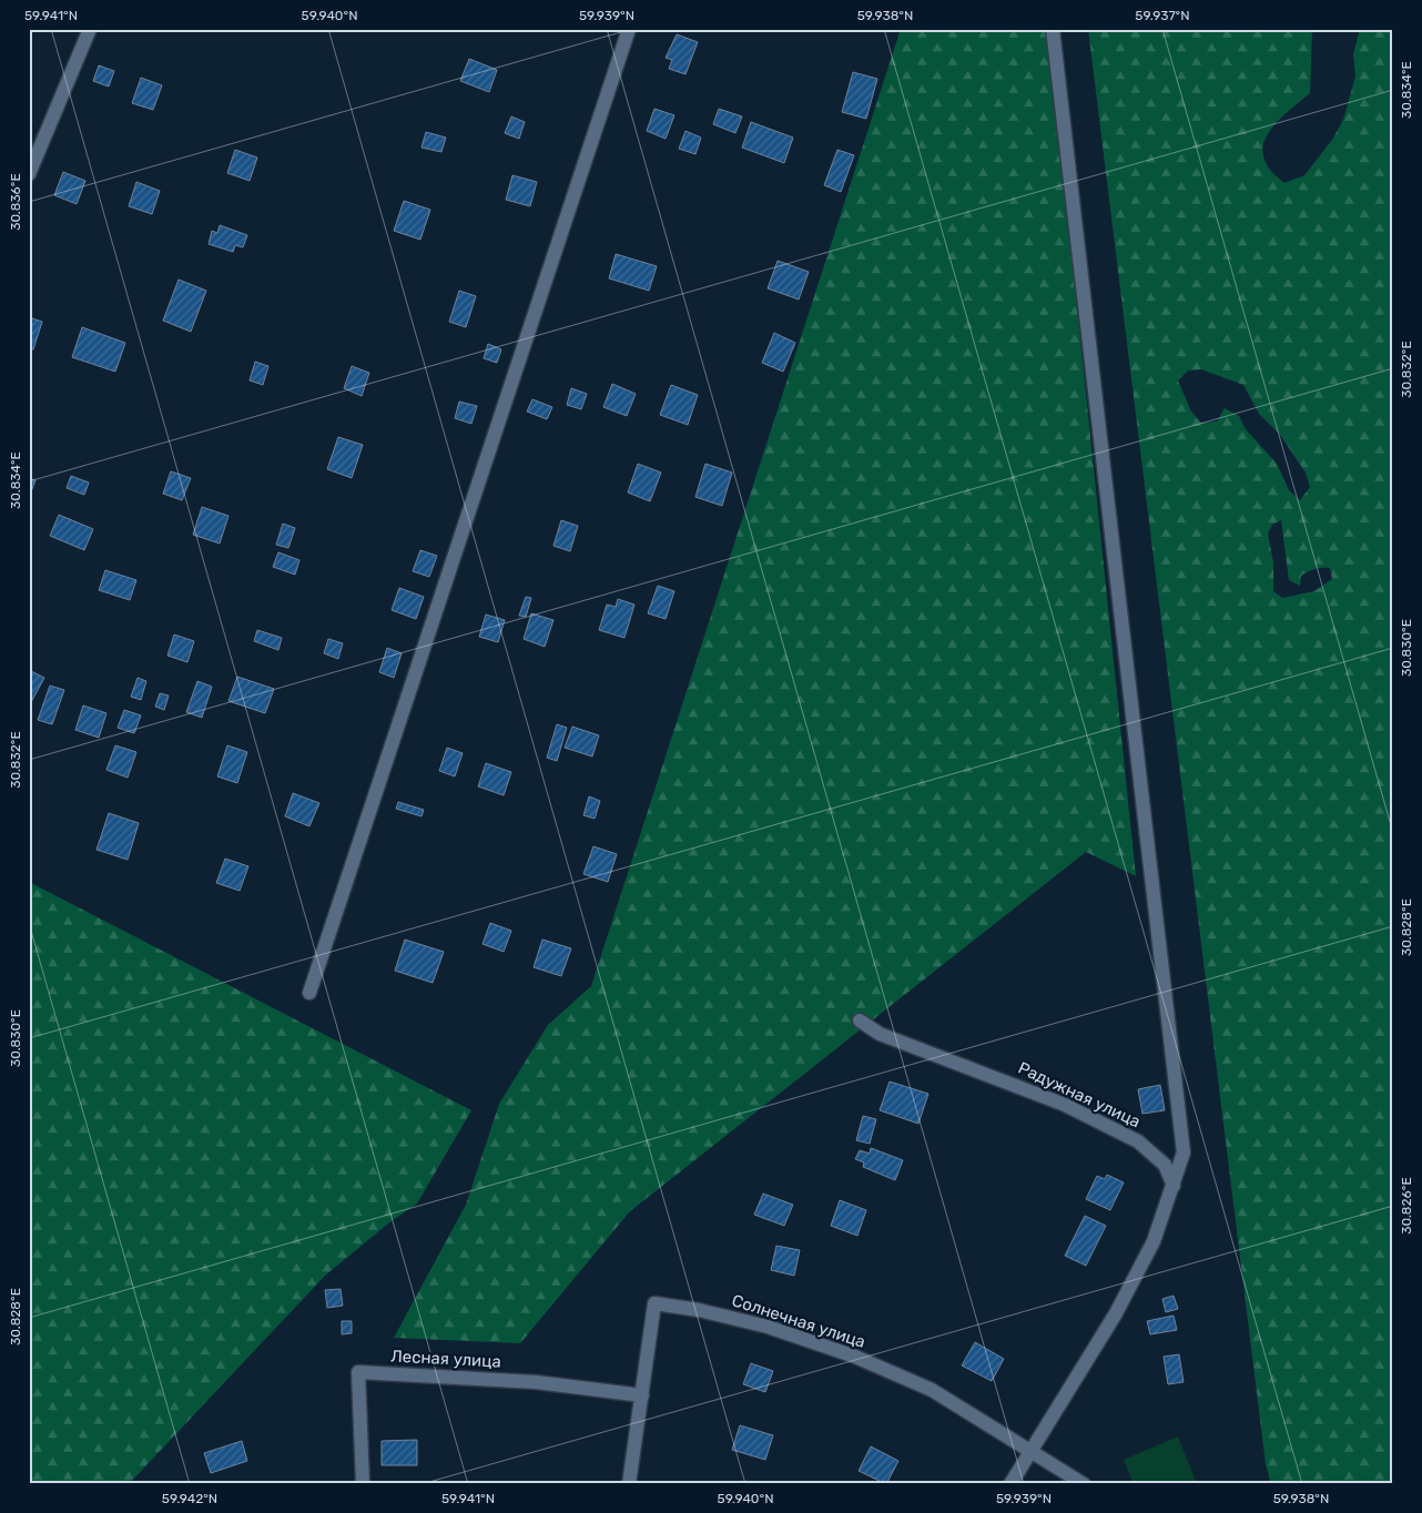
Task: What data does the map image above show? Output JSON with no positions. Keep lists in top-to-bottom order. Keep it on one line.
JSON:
{"streets":{"street":["Радужная улица","Солнечная улица","Лесная улица"]},"crossings":[["Солнечная улица","Лесная улица"]],"coordinates":["59.941°N","59.940°N","59.939°N","59.938°N","59.937°N","30.834°E","30.836°E","30.832°E","30.830°E","30.828°E","30.826°E","59.942°N"]}
